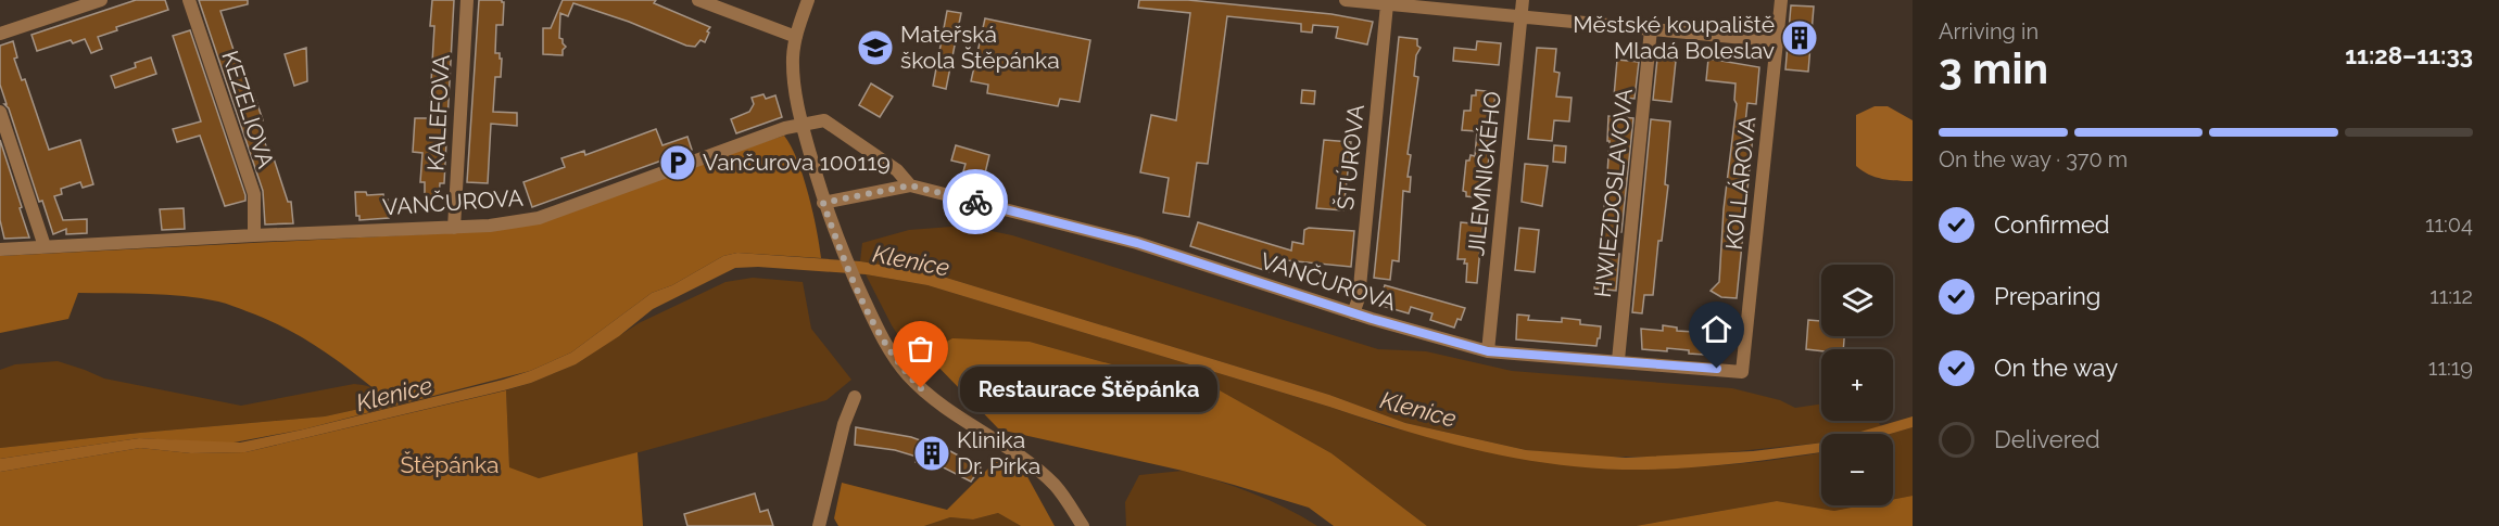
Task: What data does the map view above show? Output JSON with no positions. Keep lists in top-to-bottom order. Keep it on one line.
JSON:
{"streets":{"street":["KEZELIOVA","KALEFOVA","ŠTÚROVA","JILEMNICKÉHO","KOLLÁROVA","HWIEZDOSLAVOVA","VANČUROVA"]},"crossings":[["KEZELIOVA","VANČUROVA"],["KALEFOVA","VANČUROVA"],["ŠTÚROVA","VANČUROVA"],["JILEMNICKÉHO","VANČUROVA"],["KOLLÁROVA","VANČUROVA"],["HWIEZDOSLAVOVA","VANČUROVA"]],"water":["Klenice"],"parks":["Štěpánka"],"places":{"building":["Městské koupaliště Mladá Boleslav","Klinika Dr. Pírka"],"school or university":["Mateřská škola Štěpánka"],"parking":["Vančurova 100119"],"other":["Restaurace Štěpánka"]},"page":{"heading":["3 min","Arriving in","11:28–11:33"],"bar":"On the way · 370 m","list":[["Confirmed","11:04"],["Preparing","11:12"],["On the way","11:19"],"Delivered"],"map_buttons":["+","−"],"bubble":"Restaurace Štěpánka"}}
